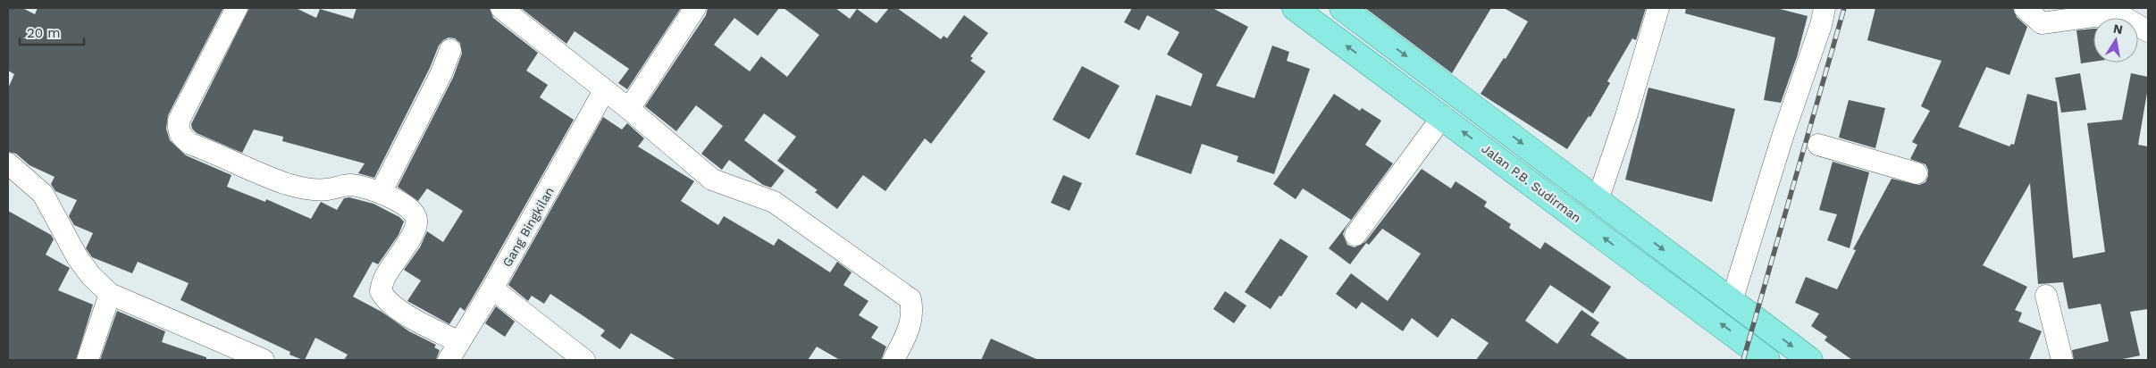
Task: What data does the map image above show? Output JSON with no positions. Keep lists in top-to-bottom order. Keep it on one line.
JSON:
{"streets":{"main road":["Jalan P.B. Sudirman"],"street":["Gang Bingkilan"]},"scale_bar":"20 m","north":"top"}
